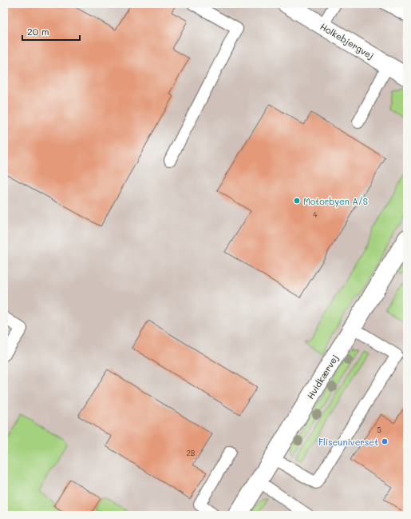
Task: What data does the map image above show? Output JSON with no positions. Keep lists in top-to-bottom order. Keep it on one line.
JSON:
{"streets":{"street":["Holkebjergvej","Hvidkærvej"]},"places":["Motorbyen A/S","Fliseuniverset"],"house_numbers":["4","5","2B"],"scale_bar":"20 m"}
